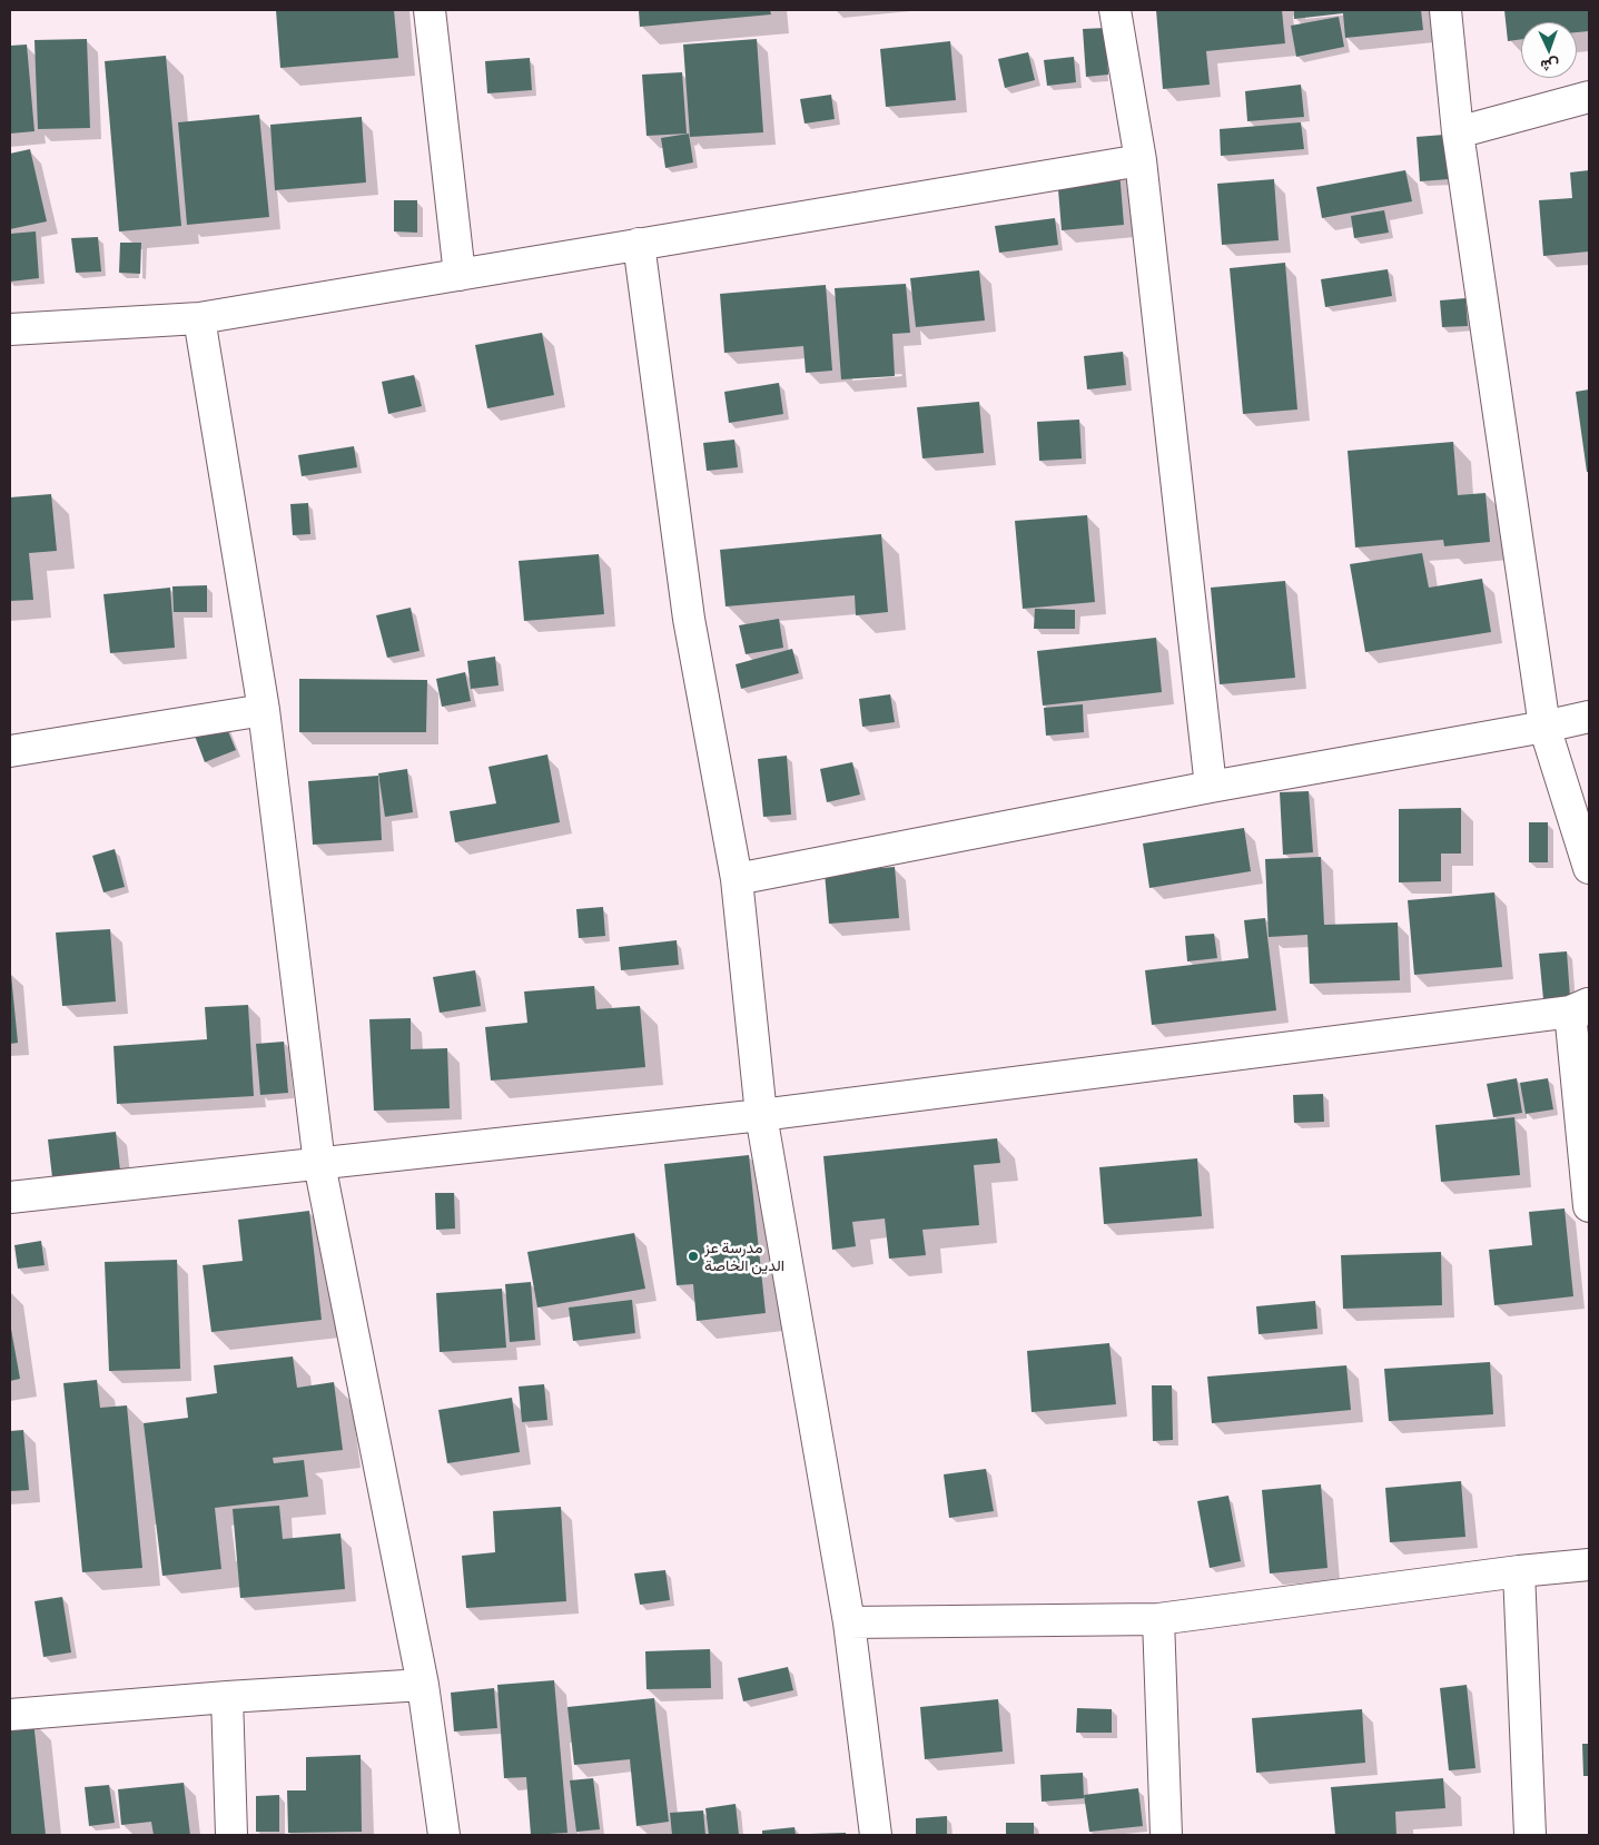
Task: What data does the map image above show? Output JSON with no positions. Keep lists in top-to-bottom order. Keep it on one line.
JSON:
{"places":["مدرسة عز الدين الخاصة"],"north":"bottom"}
